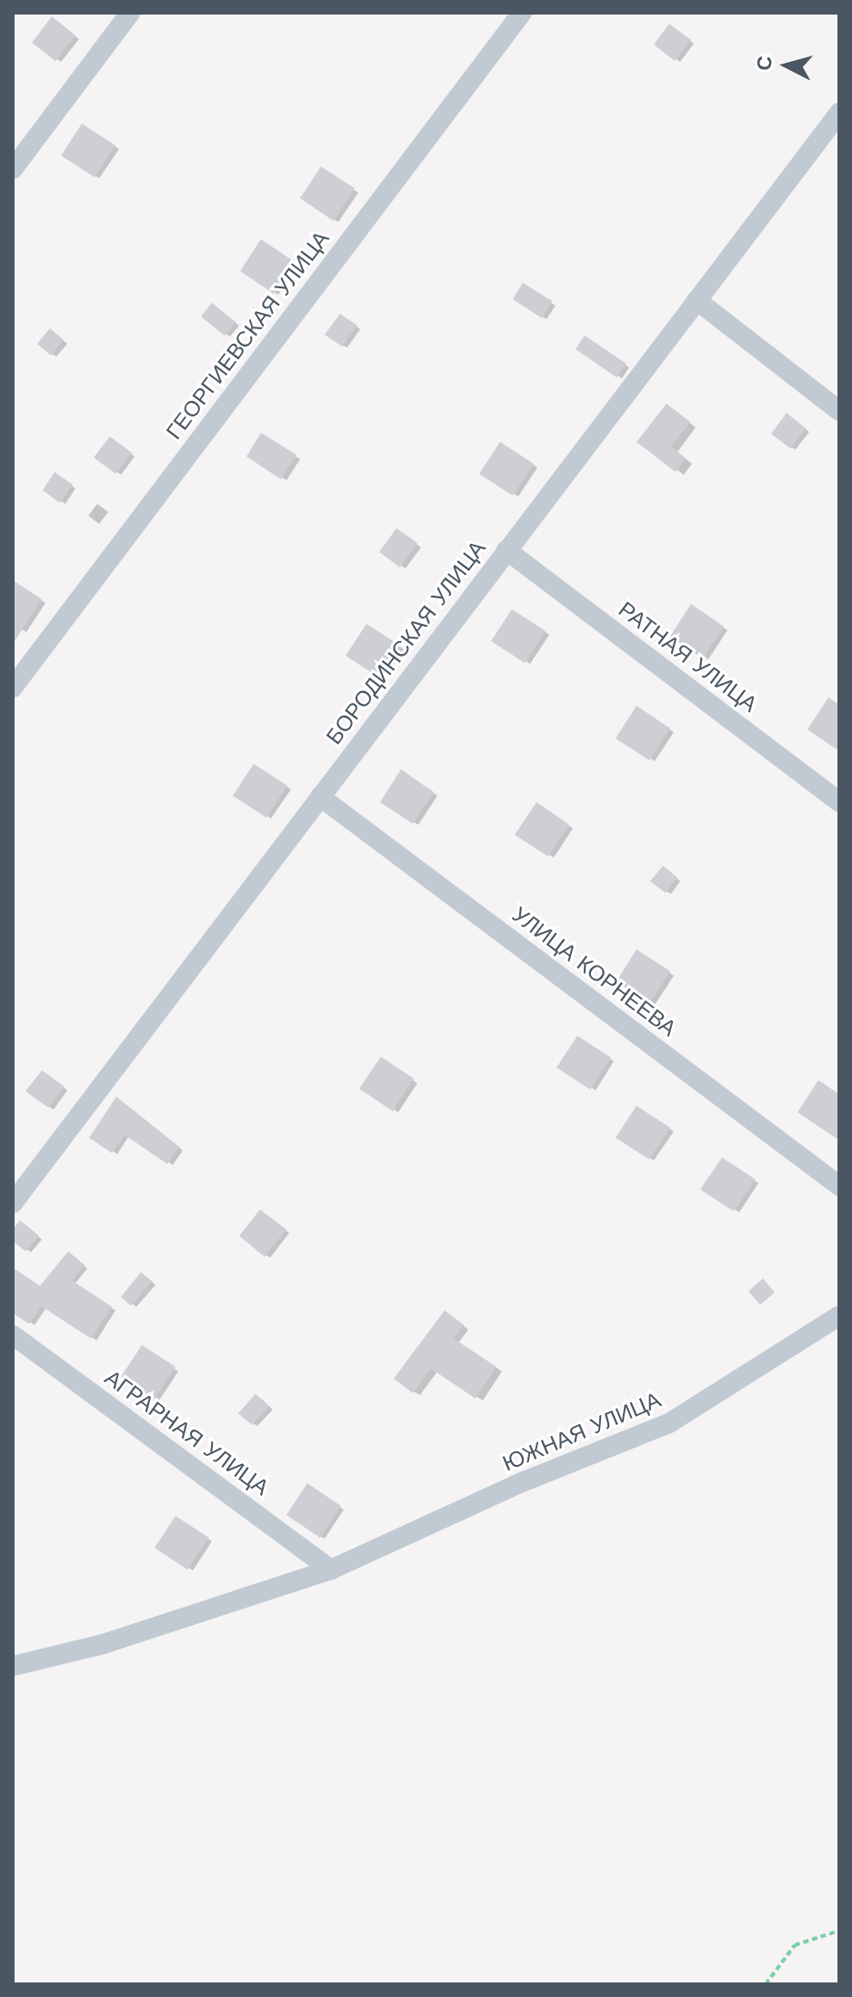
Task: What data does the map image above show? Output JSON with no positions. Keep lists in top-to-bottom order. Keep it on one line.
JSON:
{"streets":{"street":["ГЕОРГИЕВСКАЯ УЛИЦА","БОРОДИНСКАЯ УЛИЦА","РАТНАЯ УЛИЦА","УЛИЦА КОРНЕЕВА","ЮЖНАЯ УЛИЦА","АГРАРНАЯ УЛИЦА"]},"crossings":[["БОРОДИНСКАЯ УЛИЦА","РАТНАЯ УЛИЦА"],["БОРОДИНСКАЯ УЛИЦА","УЛИЦА КОРНЕЕВА"],["ЮЖНАЯ УЛИЦА","АГРАРНАЯ УЛИЦА"]],"north":"left"}
